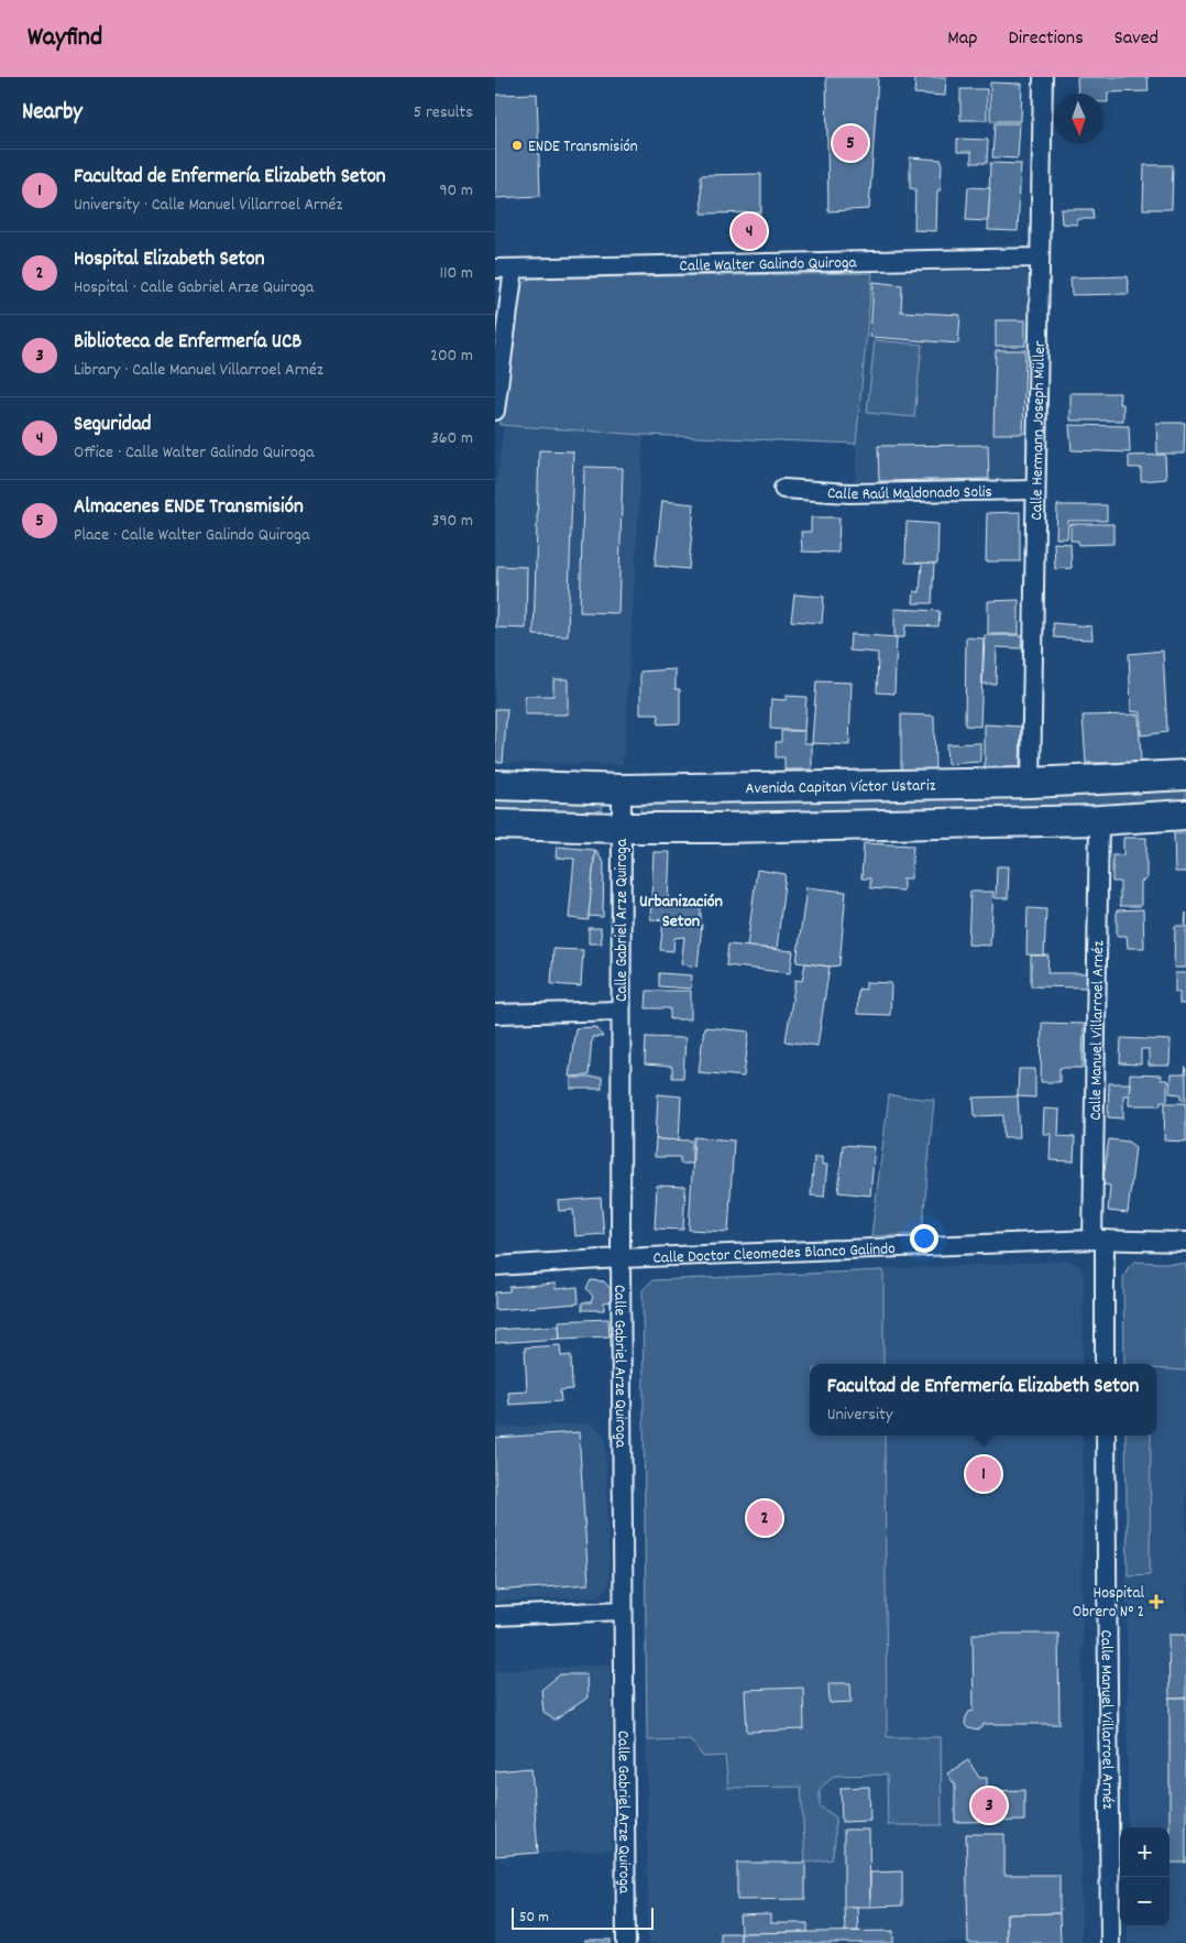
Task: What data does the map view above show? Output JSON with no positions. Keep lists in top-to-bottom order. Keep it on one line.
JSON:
{"streets":{"main road":["Avenida Capitan Víctor Ustariz"],"street":["Calle Walter Galindo Quiroga","Calle Hermann Joseph Müller","Calle Raúl Maldonado Solis","Calle Gabriel Arze Quiroga","Calle Manuel Villarroel Arnéz","Calle Doctor Cleomedes Blanco Galindo"]},"crossings":[["Calle Walter Galindo Quiroga","Calle Hermann Joseph Müller"],["Calle Hermann Joseph Müller","Calle Raúl Maldonado Solis"],["Calle Hermann Joseph Müller","Avenida Capitan Víctor Ustariz"],["Avenida Capitan Víctor Ustariz","Calle Gabriel Arze Quiroga"],["Calle Gabriel Arze Quiroga","Calle Doctor Cleomedes Blanco Galindo"],["Calle Manuel Villarroel Arnéz","Calle Doctor Cleomedes Blanco Galindo"]],"districts":["Urbanización Seton"],"places":{"other":["ENDE Transmisión"],"health":["Hospital Obrero N° 2"]},"scale_bar":"50 m","north":"bottom","page":{"header":"Wayfind","nav":["Map","Directions","Saved"],"heading":["Nearby","5 results"],"pins":["5","4","1","2","3"],"list":[{"mark":"1","name":"Facultad de Enfermería Elizabeth Seton","note":"University · Calle Manuel Villarroel Arnéz","value":"90 m"},{"mark":"2","name":"Hospital Elizabeth Seton","note":"Hospital · Calle Gabriel Arze Quiroga","value":"110 m"},{"mark":"3","name":"Biblioteca de Enfermería UCB","note":"Library · Calle Manuel Villarroel Arnéz","value":"200 m"},{"mark":"4","name":"Seguridad","note":"Office · Calle Walter Galindo Quiroga","value":"360 m"},{"mark":"5","name":"Almacenes ENDE Transmisión","note":"Place · Calle Walter Galindo Quiroga","value":"390 m"}],"popup":["Facultad de Enfermería Elizabeth Seton","University"],"map_buttons":["+","−"],"scale":"50 m"}}
